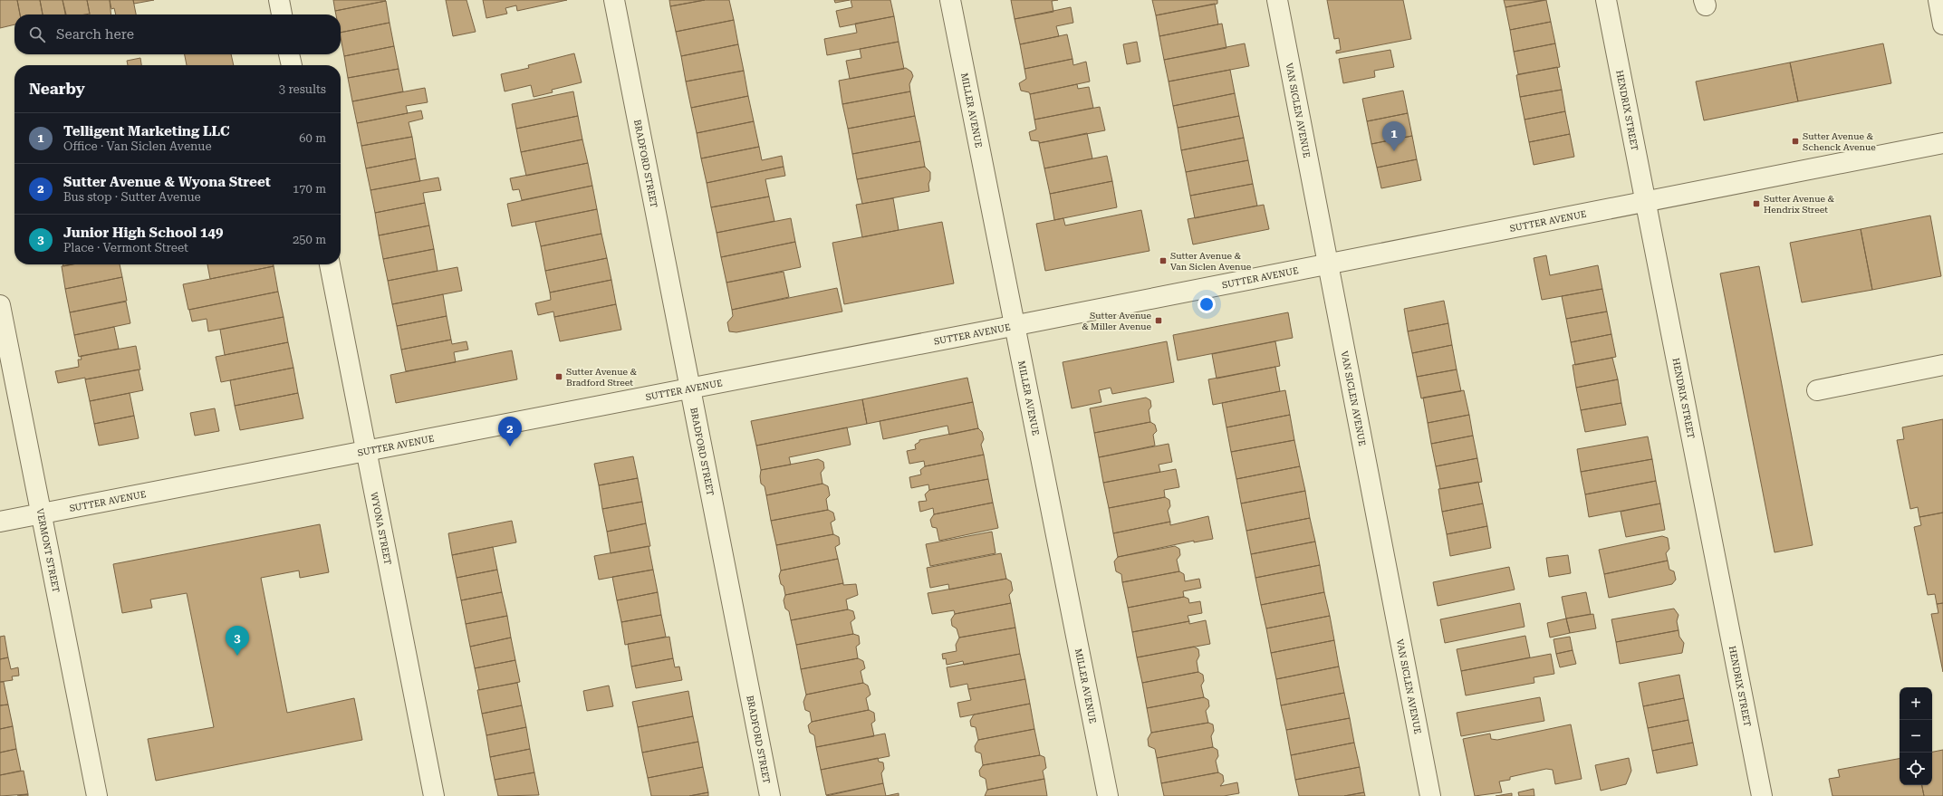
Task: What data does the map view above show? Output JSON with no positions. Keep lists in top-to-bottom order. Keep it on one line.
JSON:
{"streets":{"street":["VAN SICLEN AVENUE","HENDRIX STREET","MILLER AVENUE","BRADFORD STREET","SUTTER AVENUE","WYONA STREET","VERMONT STREET"]},"crossings":[["VAN SICLEN AVENUE","SUTTER AVENUE"],["HENDRIX STREET","SUTTER AVENUE"],["MILLER AVENUE","SUTTER AVENUE"],["BRADFORD STREET","SUTTER AVENUE"],["SUTTER AVENUE","WYONA STREET"],["SUTTER AVENUE","VERMONT STREET"]],"places":{"transit":["Sutter Avenue & Schenck Avenue","Sutter Avenue & Hendrix Street","Sutter Avenue & Van Siclen Avenue","Sutter Avenue & Miller Avenue","Sutter Avenue & Bradford Street"]},"page":{"search":"Search here","heading":["Nearby","3 results"],"list":[{"mark":"1","name":"Telligent Marketing LLC","note":"Office · Van Siclen Avenue","value":"60 m"},{"mark":"2","name":"Sutter Avenue & Wyona Street","note":"Bus stop · Sutter Avenue","value":"170 m"},{"mark":"3","name":"Junior High School 149","note":"Place · Vermont Street","value":"250 m"}],"pins":["1","2","3"],"map_buttons":["+","−"]}}
